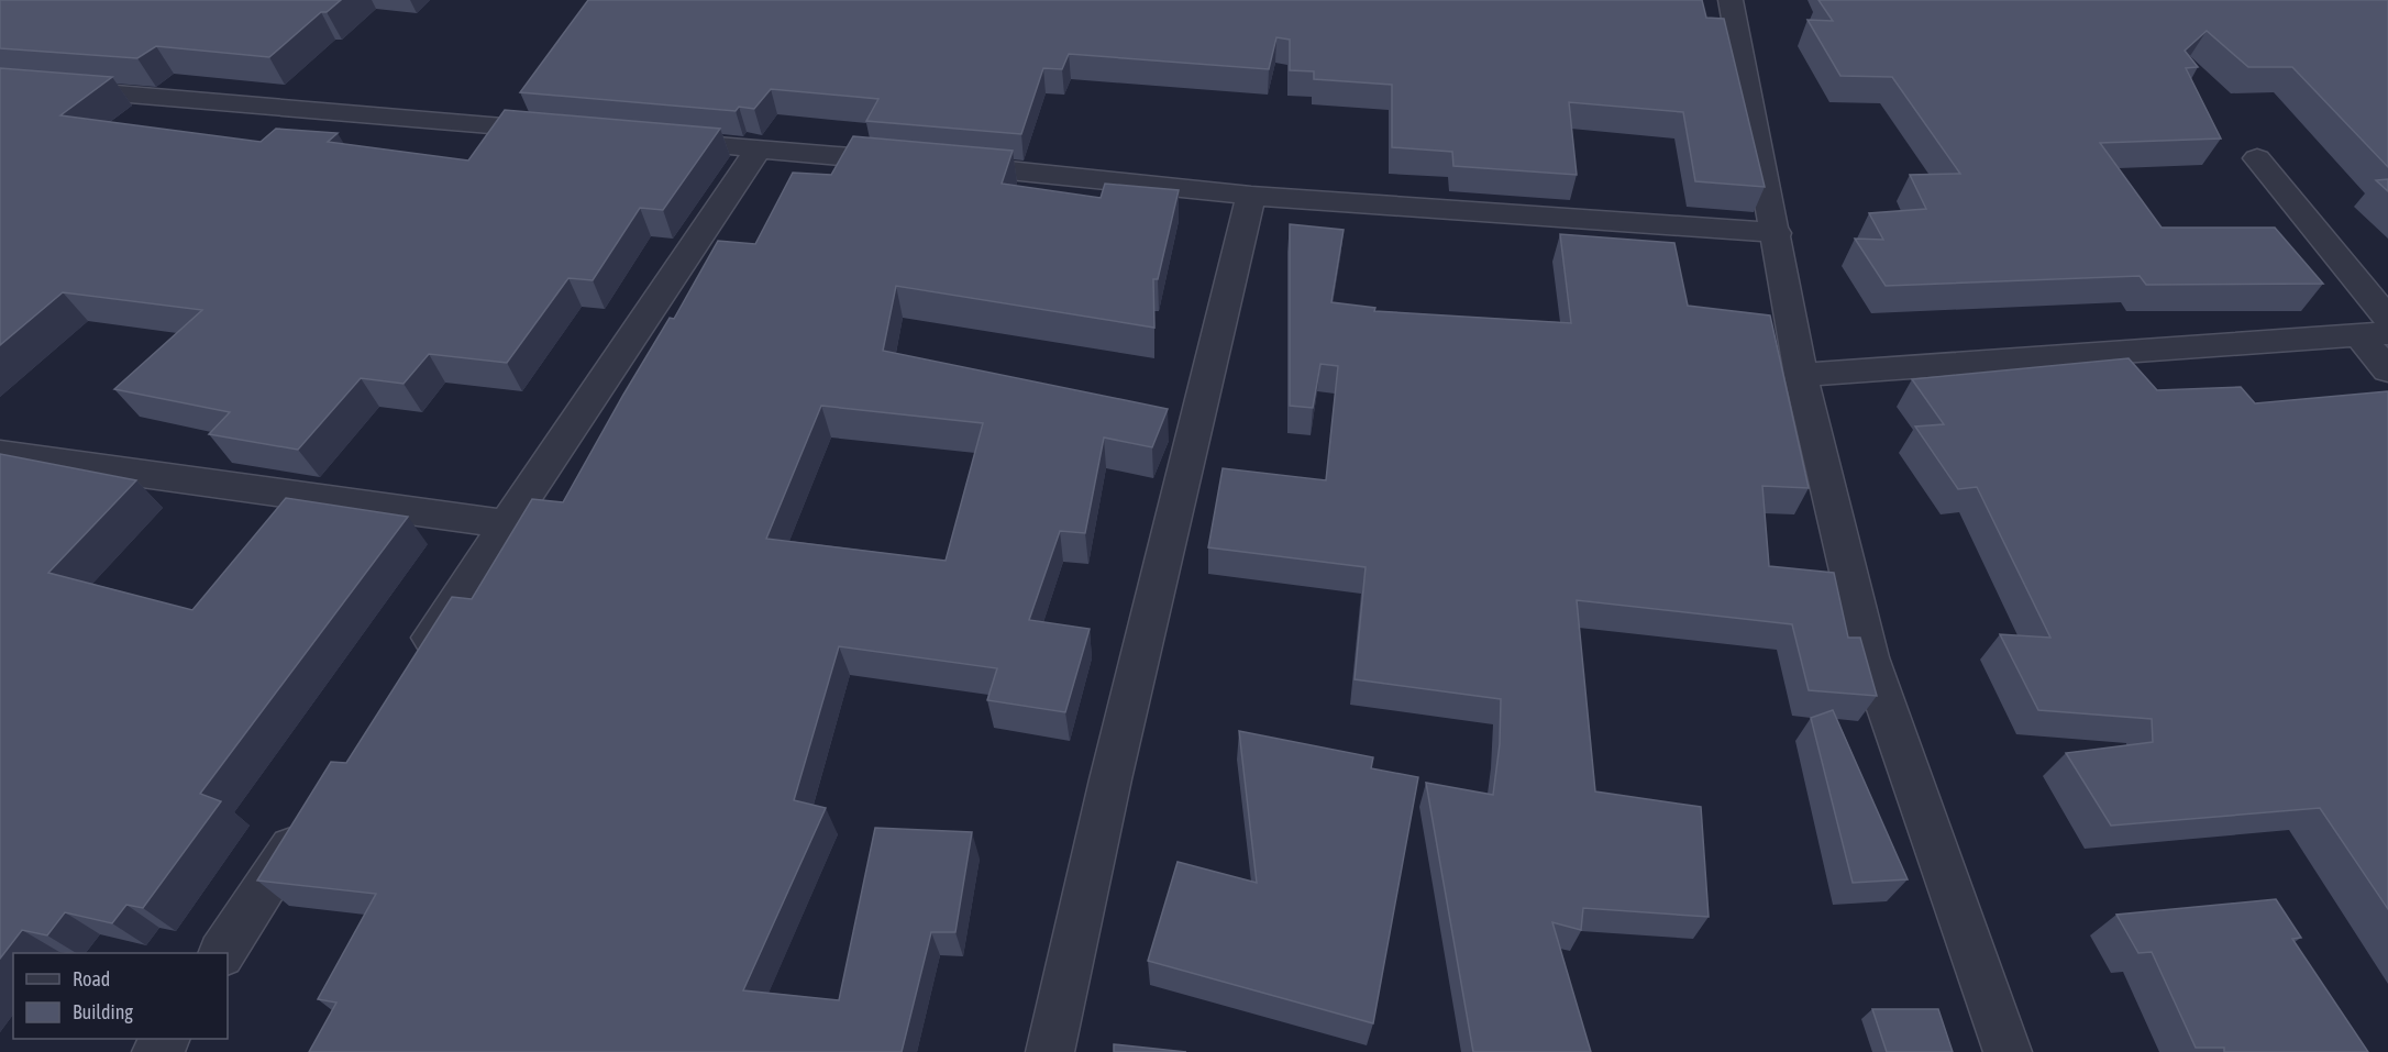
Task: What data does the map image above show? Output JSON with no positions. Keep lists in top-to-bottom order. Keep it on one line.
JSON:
{"legend":["Road","Building"]}
